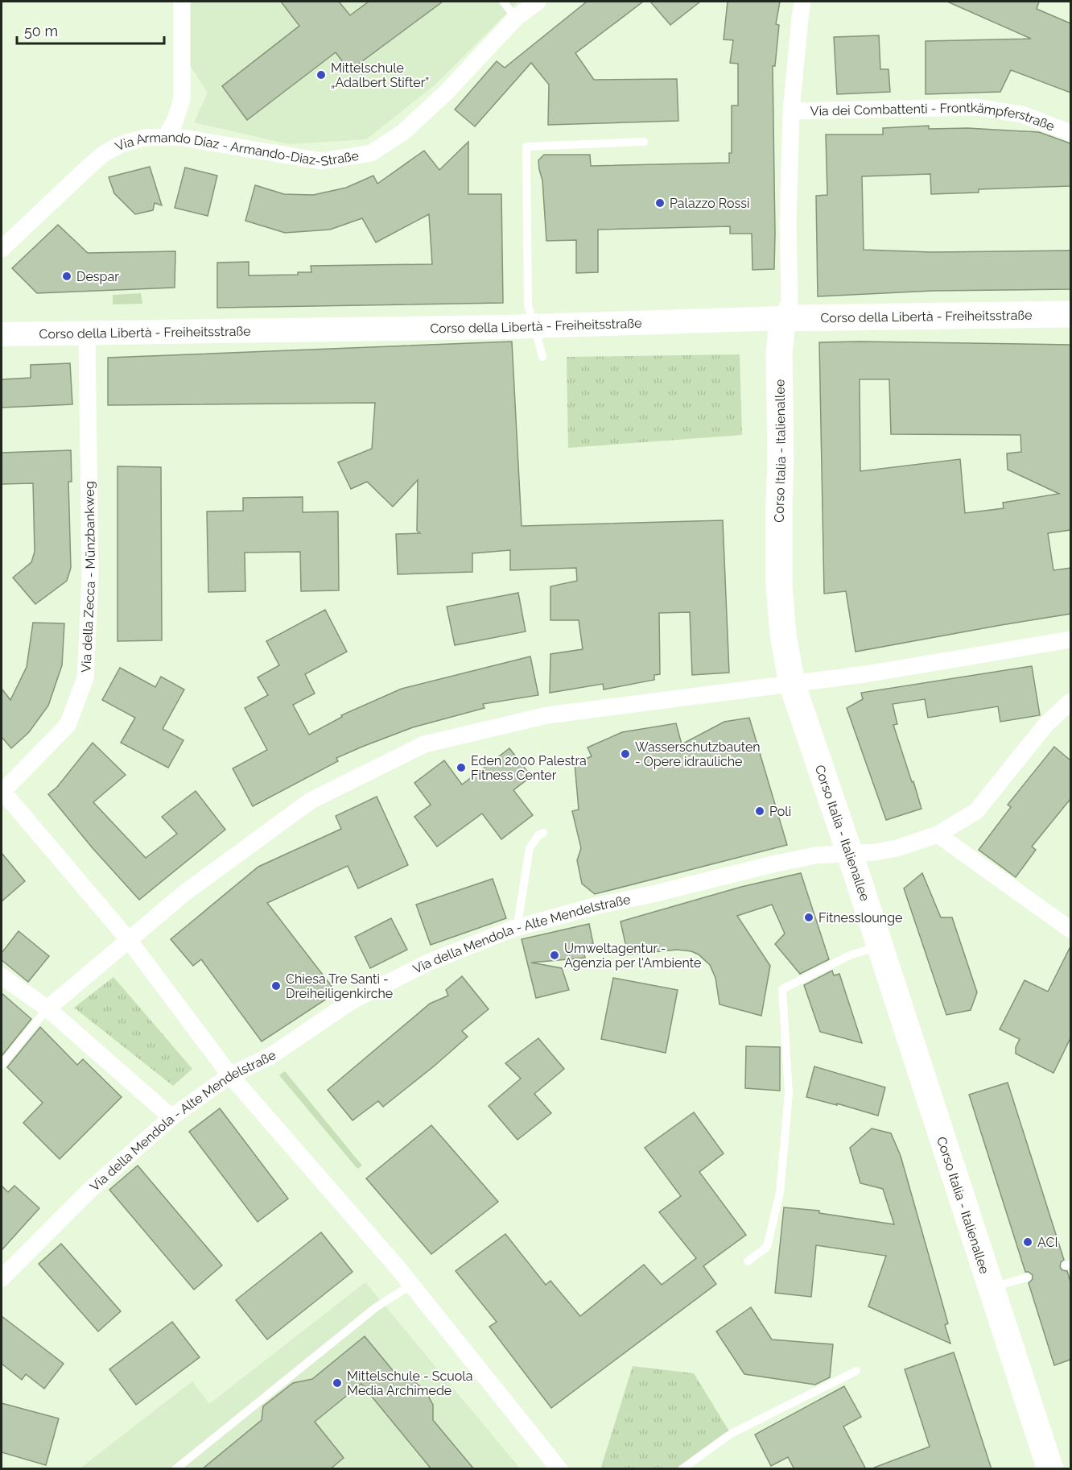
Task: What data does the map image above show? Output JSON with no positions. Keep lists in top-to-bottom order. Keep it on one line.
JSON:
{"streets":{"main road":["Corso della Libertà - Freiheitsstraße","Corso Italia - Italienallee"],"street":["Via dei Combattenti - Frontkämpferstraße","Via Armando Diaz - Armando-Diaz-Straße","Via della Zecca - Münzbankweg","Via della Mendola - Alte Mendelstraße"]},"crossings":[["Corso della Libertà - Freiheitsstraße","Corso Italia - Italienallee"],["Corso della Libertà - Freiheitsstraße","Via della Zecca - Münzbankweg"],["Corso Italia - Italienallee","Via della Mendola - Alte Mendelstraße"]],"places":["Mittelschule „Adalbert Stifter”","Palazzo Rossi","Despar","Wasserschutzbauten - Opere idrauliche","Eden 2000 Palestra Fitness Center","Poli","Fitnesslounge","Umweltagentur - Agenzia per l'Ambiente","Chiesa Tre Santi - Dreiheiligenkirche","ACI","Mittelschule - Scuola Media Archimede"],"scale_bar":"50 m"}
